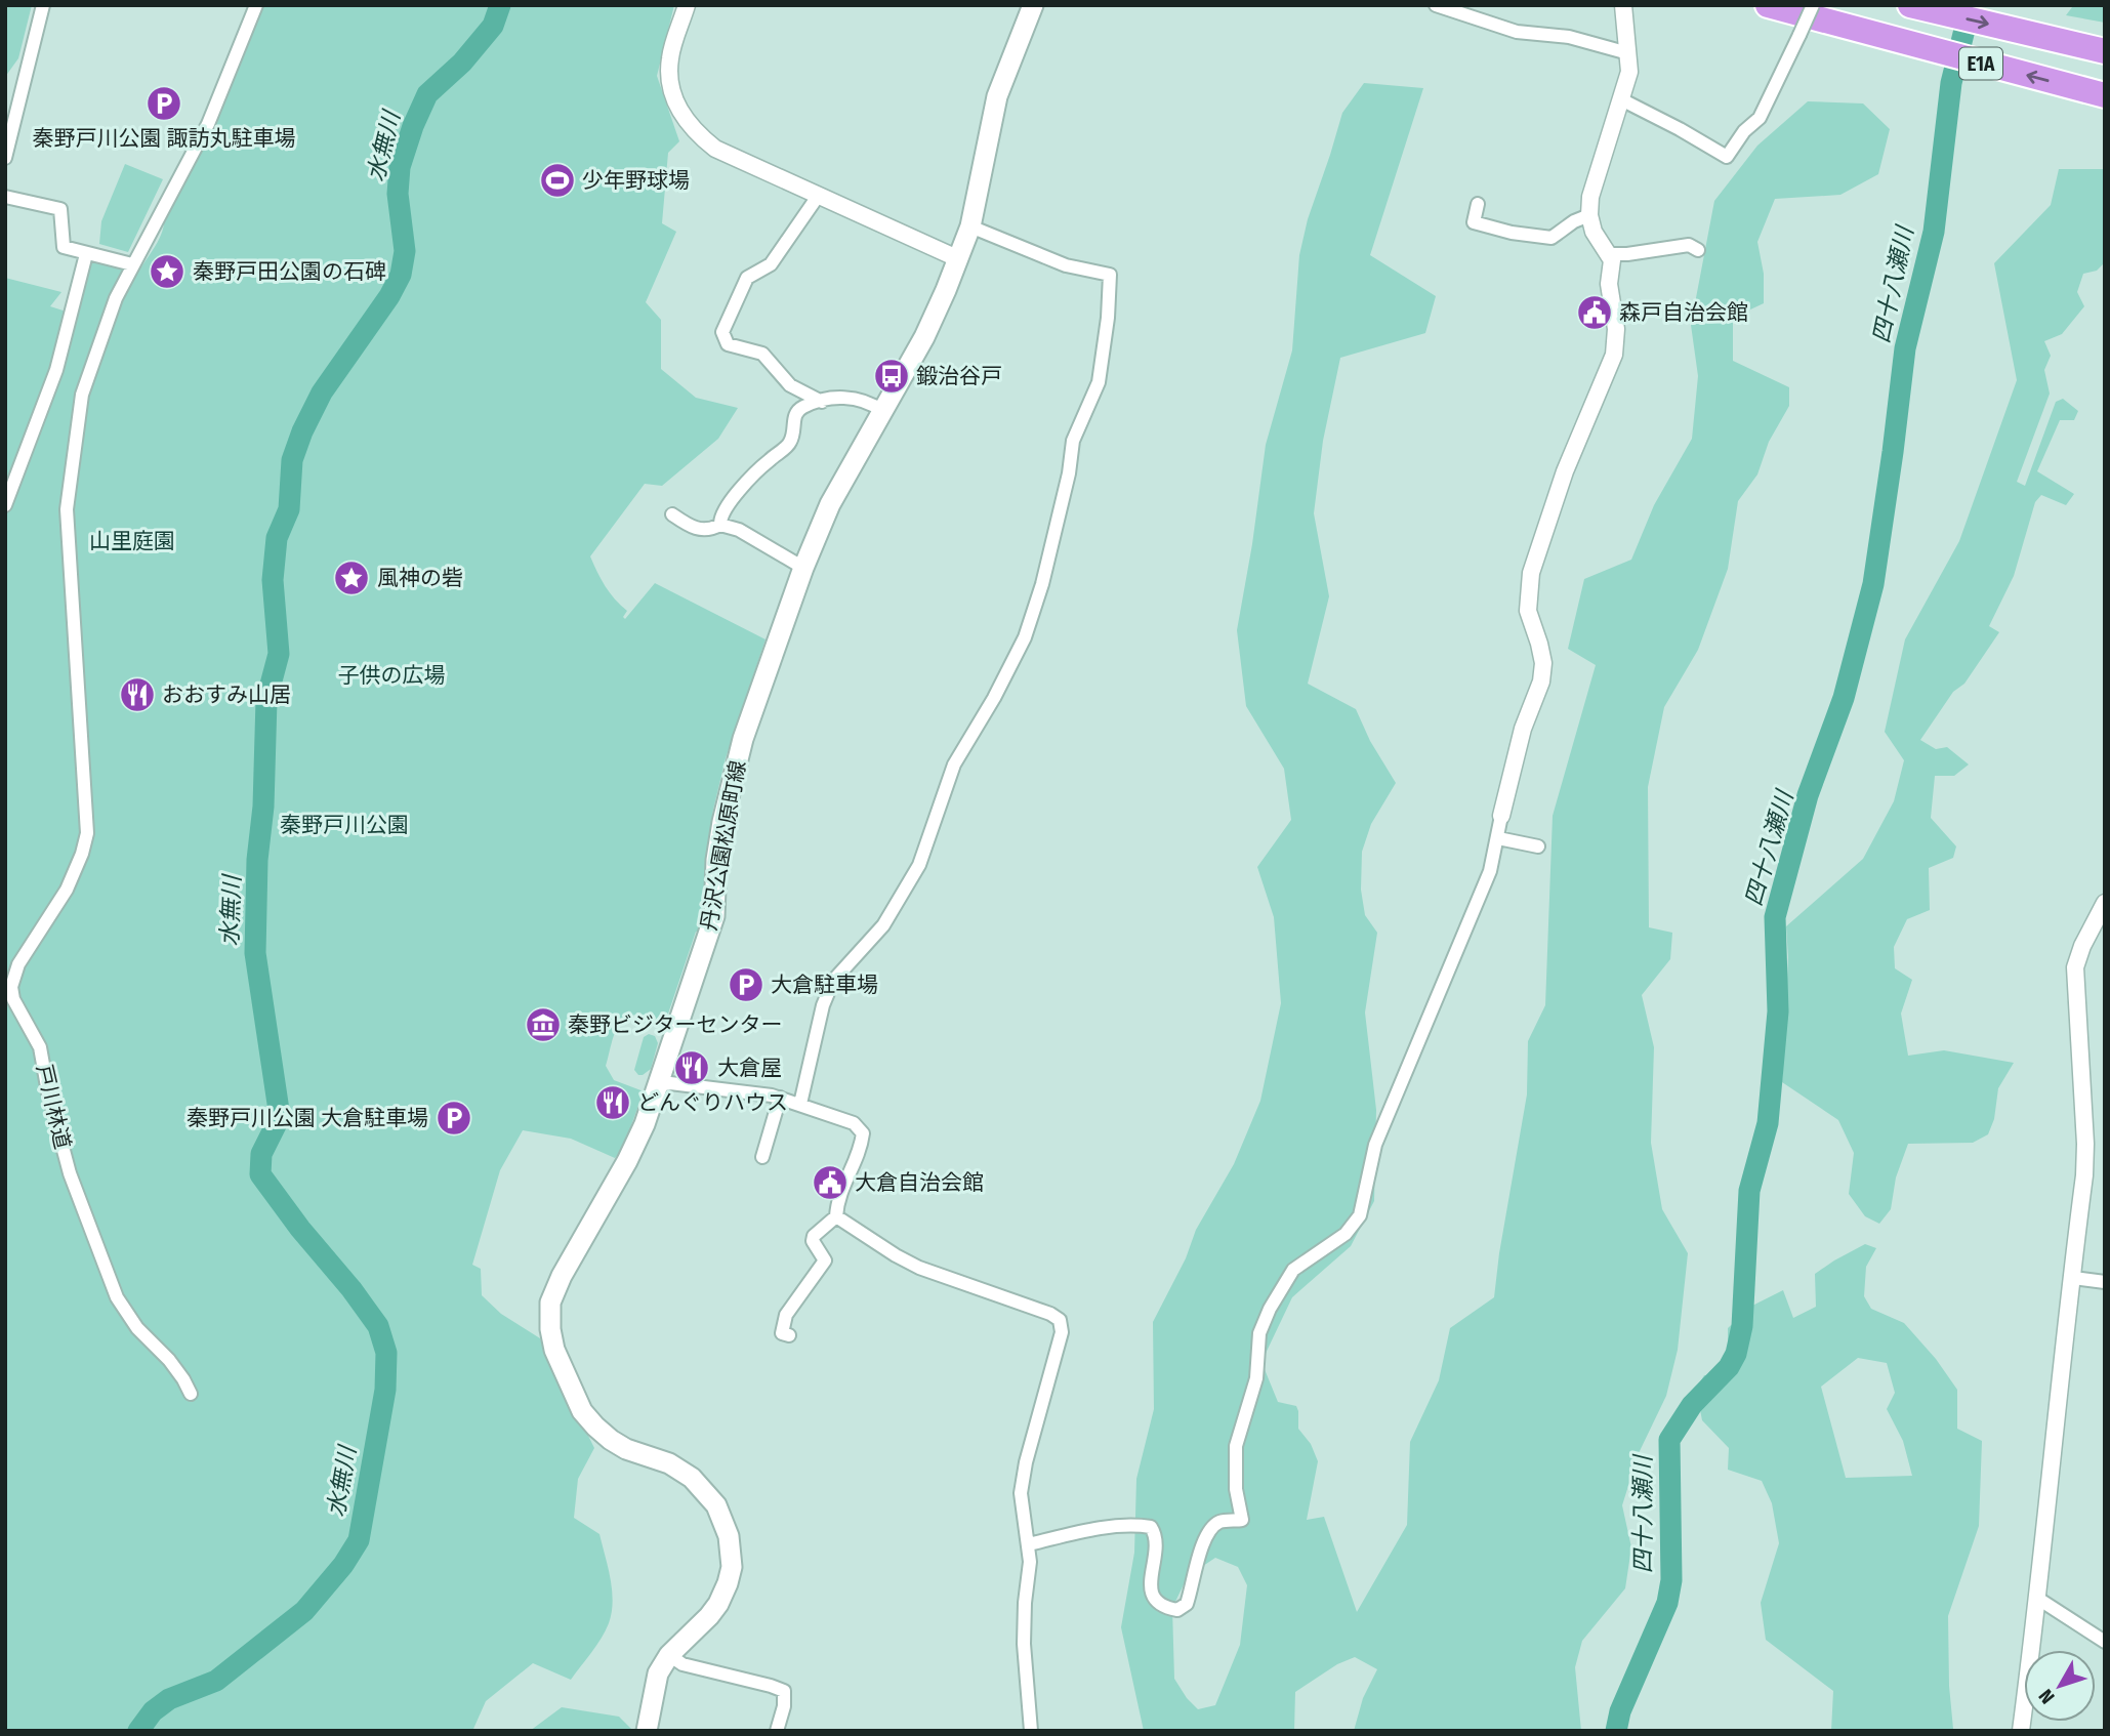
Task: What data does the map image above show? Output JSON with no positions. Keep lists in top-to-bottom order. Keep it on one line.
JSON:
{"streets":{"highway":["E1A"],"main road":["丹沢公園松原町線"],"street":["戸川林道"]},"water":["水無川","四十八瀬川"],"parks":["山里庭園","子供の広場","秦野戸川公園"],"places":{"parking":["秦野戸川公園 諏訪丸駐車場","大倉駐車場","秦野戸川公園 大倉駐車場"],"sports":["少年野球場"],"place":["秦野戸田公園の石碑","風神の砦"],"public building":["森戸自治会館","大倉自治会館"],"bus stop":["鍛治谷戸"],"restaurant":["おおすみ山居","大倉屋","どんぐりハウス"],"museum":["秦野ビジターセンター"]},"north":"bottom left"}
